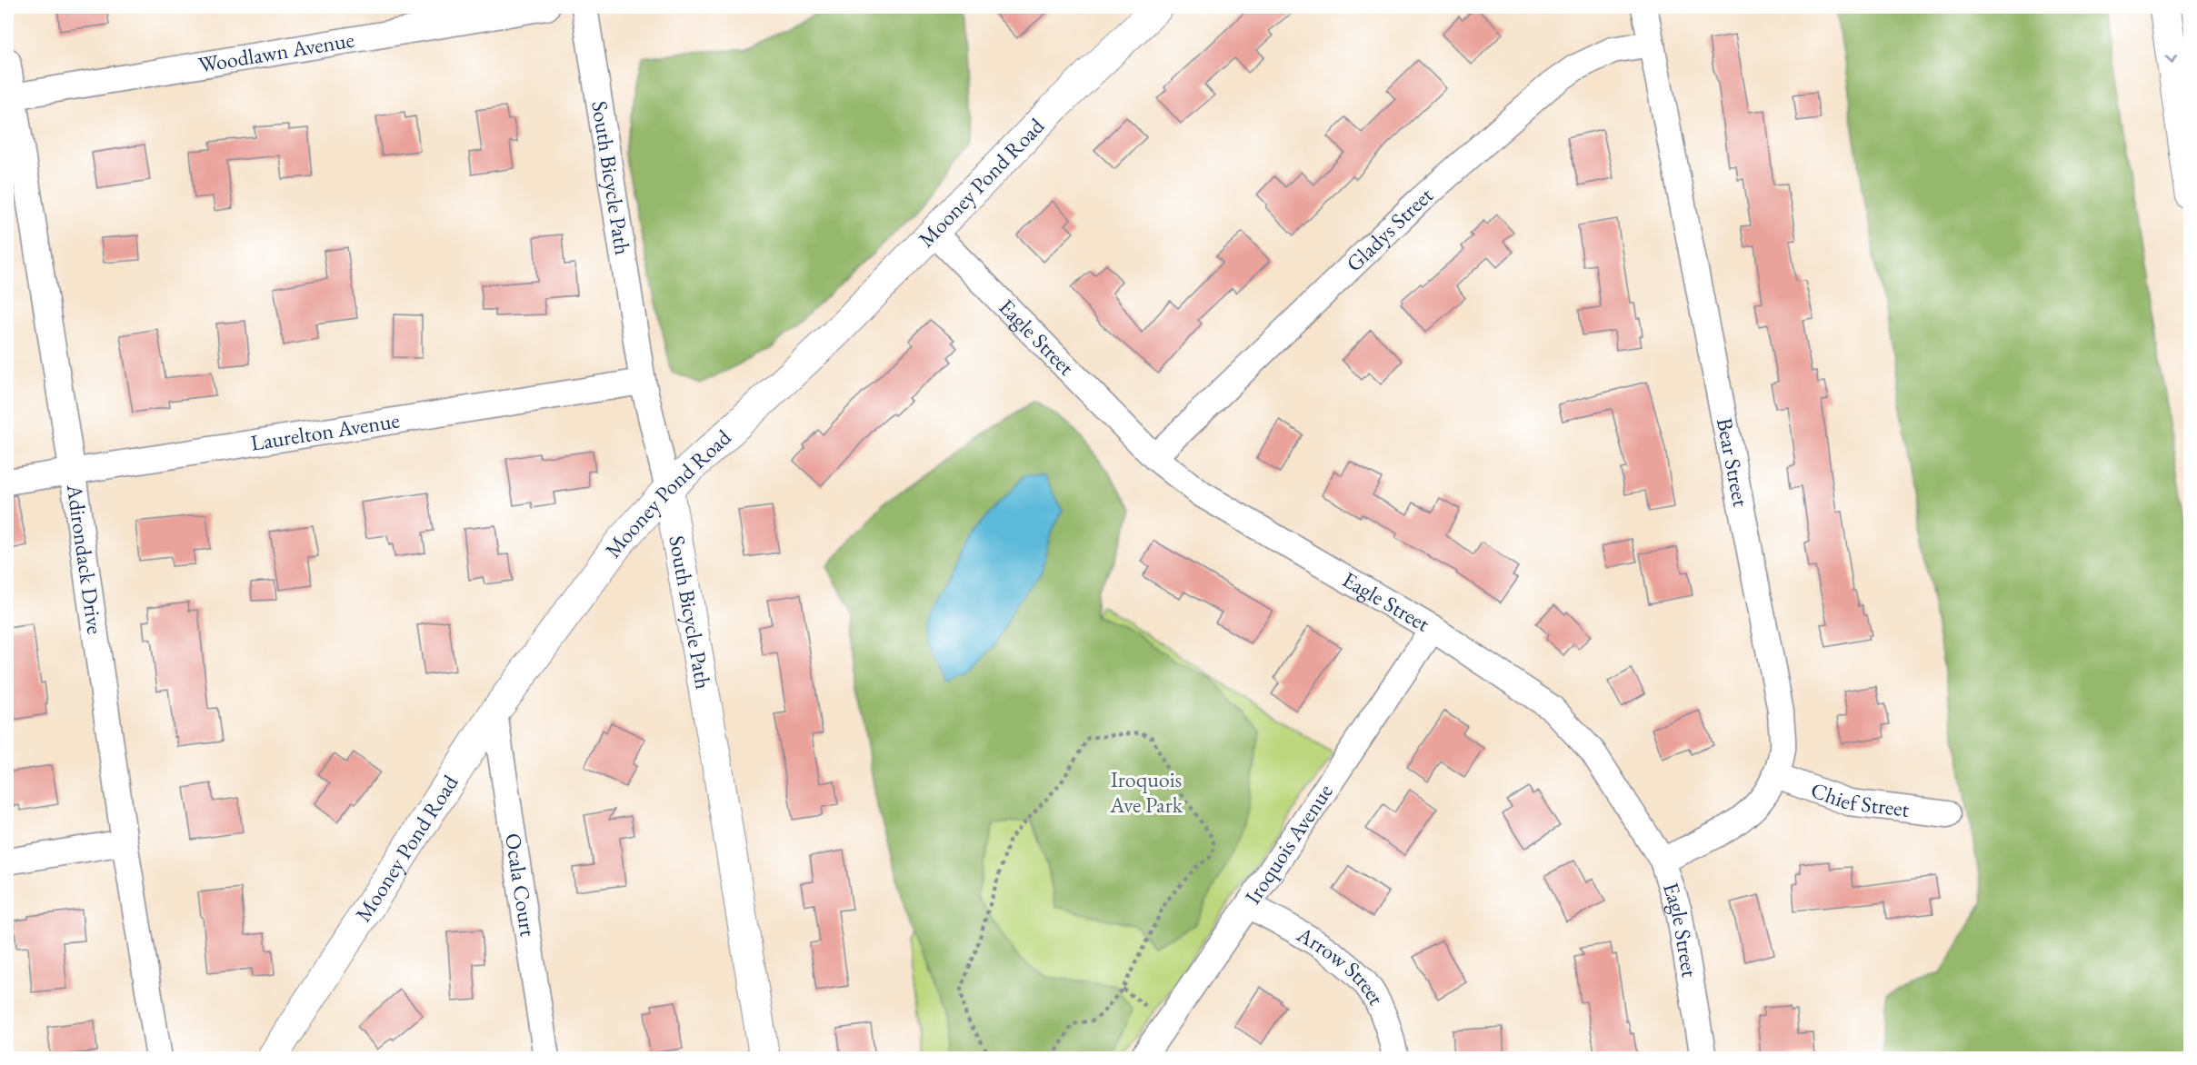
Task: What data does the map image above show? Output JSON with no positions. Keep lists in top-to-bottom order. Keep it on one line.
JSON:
{"streets":{"main road":["South Bicycle Path","Mooney Pond Road"],"street":["Woodlawn Avenue","Gladys Street","Eagle Street","Laurelton Avenue","Bear Street","Adirondack Drive","Chief Street","Iroquois Avenue","Ocala Court","Arrow Street"]},"crossings":[["Woodlawn Avenue","Adirondack Drive"],["South Bicycle Path","Mooney Pond Road"],["South Bicycle Path","Laurelton Avenue"],["Mooney Pond Road","Eagle Street"],["Mooney Pond Road","Ocala Court"],["Gladys Street","Eagle Street"],["Gladys Street","Bear Street"],["Eagle Street","Bear Street"],["Eagle Street","Iroquois Avenue"],["Laurelton Avenue","Adirondack Drive"],["Bear Street","Chief Street"],["Iroquois Avenue","Arrow Street"]],"parks":["Iroquois Ave Park"]}
